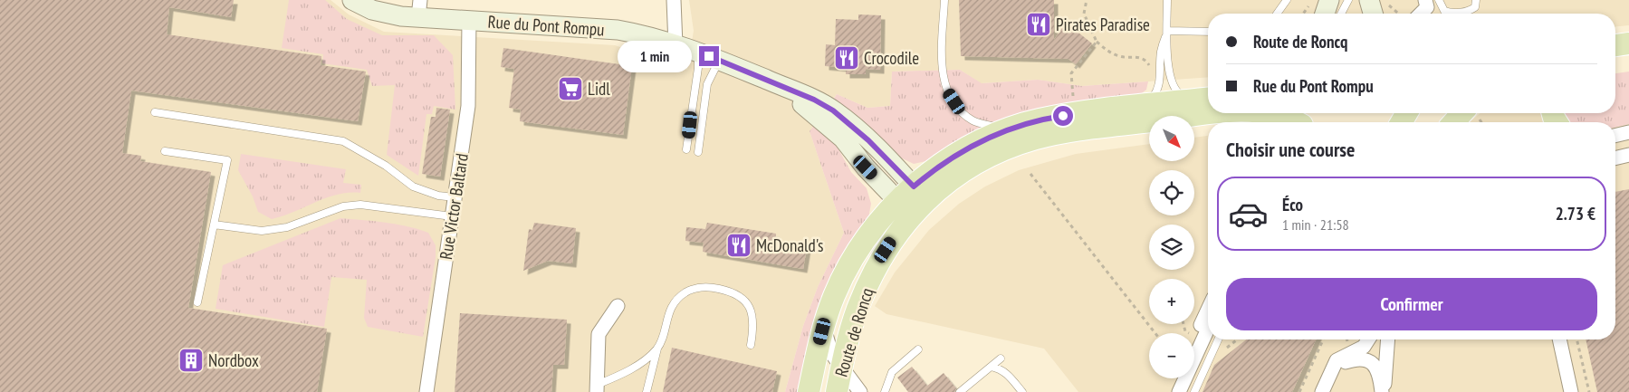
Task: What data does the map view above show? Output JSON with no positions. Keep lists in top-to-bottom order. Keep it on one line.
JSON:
{"streets":{"main road":["Route de Roncq"],"street":["Rue du Pont Rompu","Rue Victor Baltard"]},"crossings":[["Rue du Pont Rompu","Rue Victor Baltard"],["Rue du Pont Rompu","Route de Roncq"]],"places":{"restaurant":["Pirates Paradise","Crocodile","McDonald's"],"supermarket":["Lidl"],"building":["Nordbox"]},"north":"bottom right","page":{"banner":["Route de Roncq","Rue du Pont Rompu"],"bubble":"1 min","map_buttons":["+","−"],"heading":"Choisir une course","list":[{"name":"Éco","note":"1 min · 21:58","value":"2.73 €"}],"buttons":"Confirmer"}}
